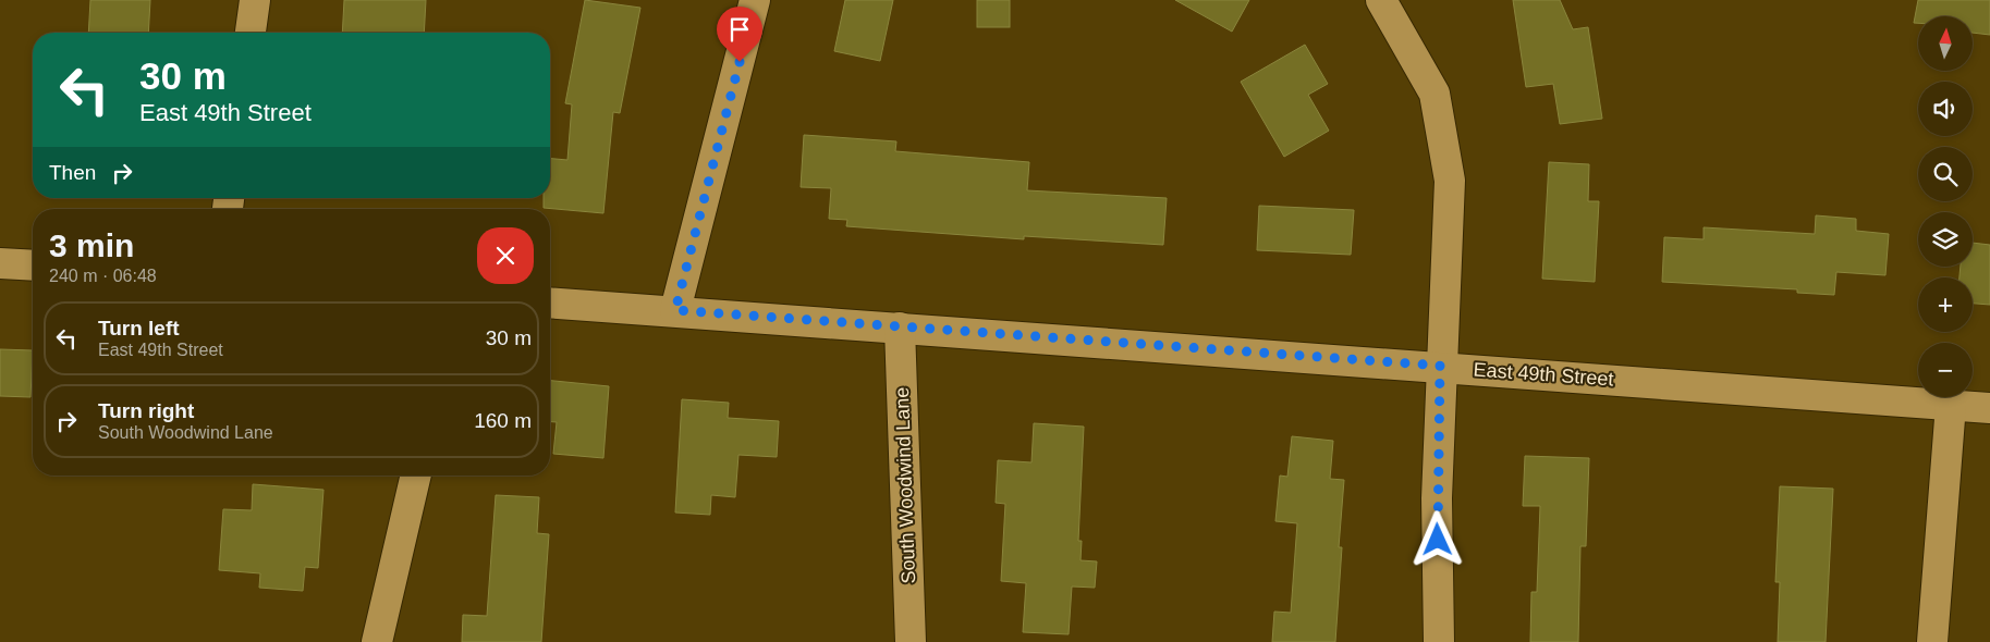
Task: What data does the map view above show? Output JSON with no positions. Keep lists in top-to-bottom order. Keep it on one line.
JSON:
{"streets":{"street":["East 49th Street","South Woodwind Lane"]},"crossings":[["East 49th Street","South Woodwind Lane"]],"north":"top","page":{"map_buttons":["+","−"],"turn":["30 m","East 49th Street"],"then":"Then","heading":["3 min","240 m · 06:48"],"list":[{"name":"Turn left","note":"East 49th Street","value":"30 m"},{"name":"Turn right","note":"South Woodwind Lane","value":"160 m"}]}}
